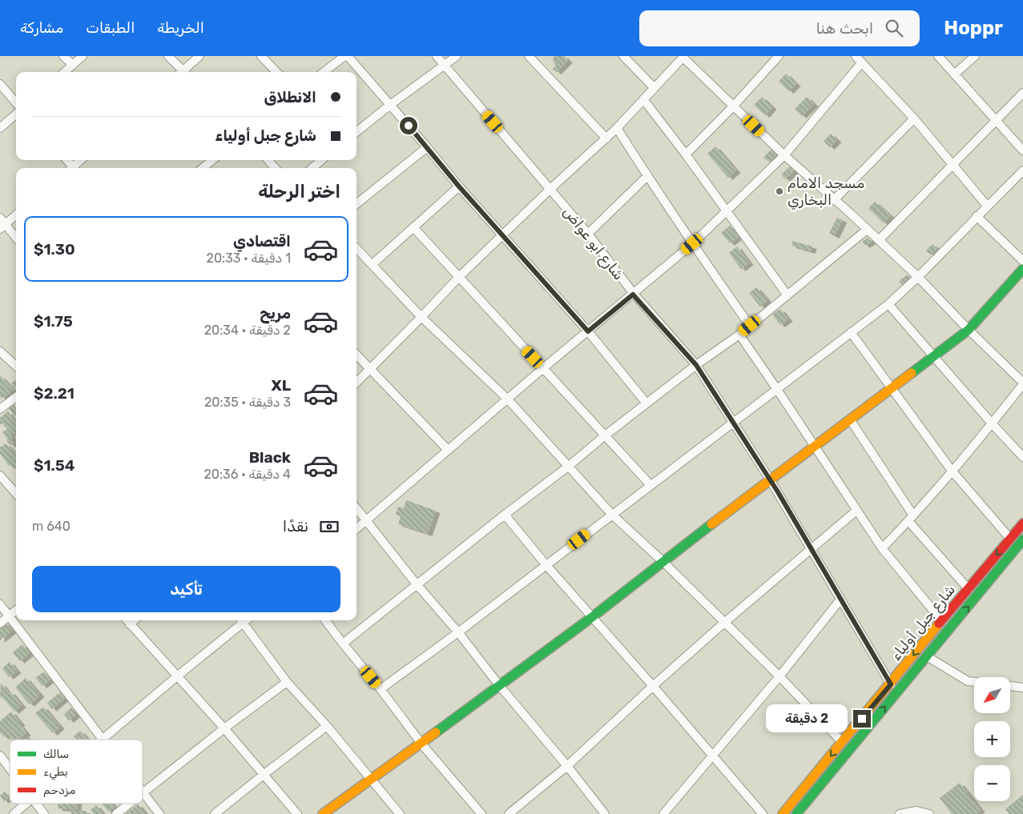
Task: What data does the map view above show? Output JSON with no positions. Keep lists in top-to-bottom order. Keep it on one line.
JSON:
{"streets":{"street":["شارع ابو عواض","شارع جبل أولياء"]},"crossings":[["شارع ابو عواض","شارع جبل أولياء"]],"places":["مسجد الامام البخاري"],"legend":["سالك","بطيء","مزدحم"],"north":"bottom left","page":{"header":"Hoppr","search":"ابحث هنا","nav":["الخريطة","الطبقات","مشاركة"],"banner":["الانطلاق","شارع جبل أولياء"],"heading":"اختر الرحلة","list":[{"name":"اقتصادي","note":"1 دقيقة · 20:33","value":"$1.30"},{"name":"مريح","note":"2 دقيقة · 20:34","value":"$1.75"},{"name":"XL","note":"3 دقيقة · 20:35","value":"$2.21"},{"name":"Black","note":"4 دقيقة · 20:36","value":"$1.54"}],"pay":["نقدًا","640 m"],"buttons":"تأكيد","map_buttons":["+","−"],"bubble":"2 دقيقة"}}
